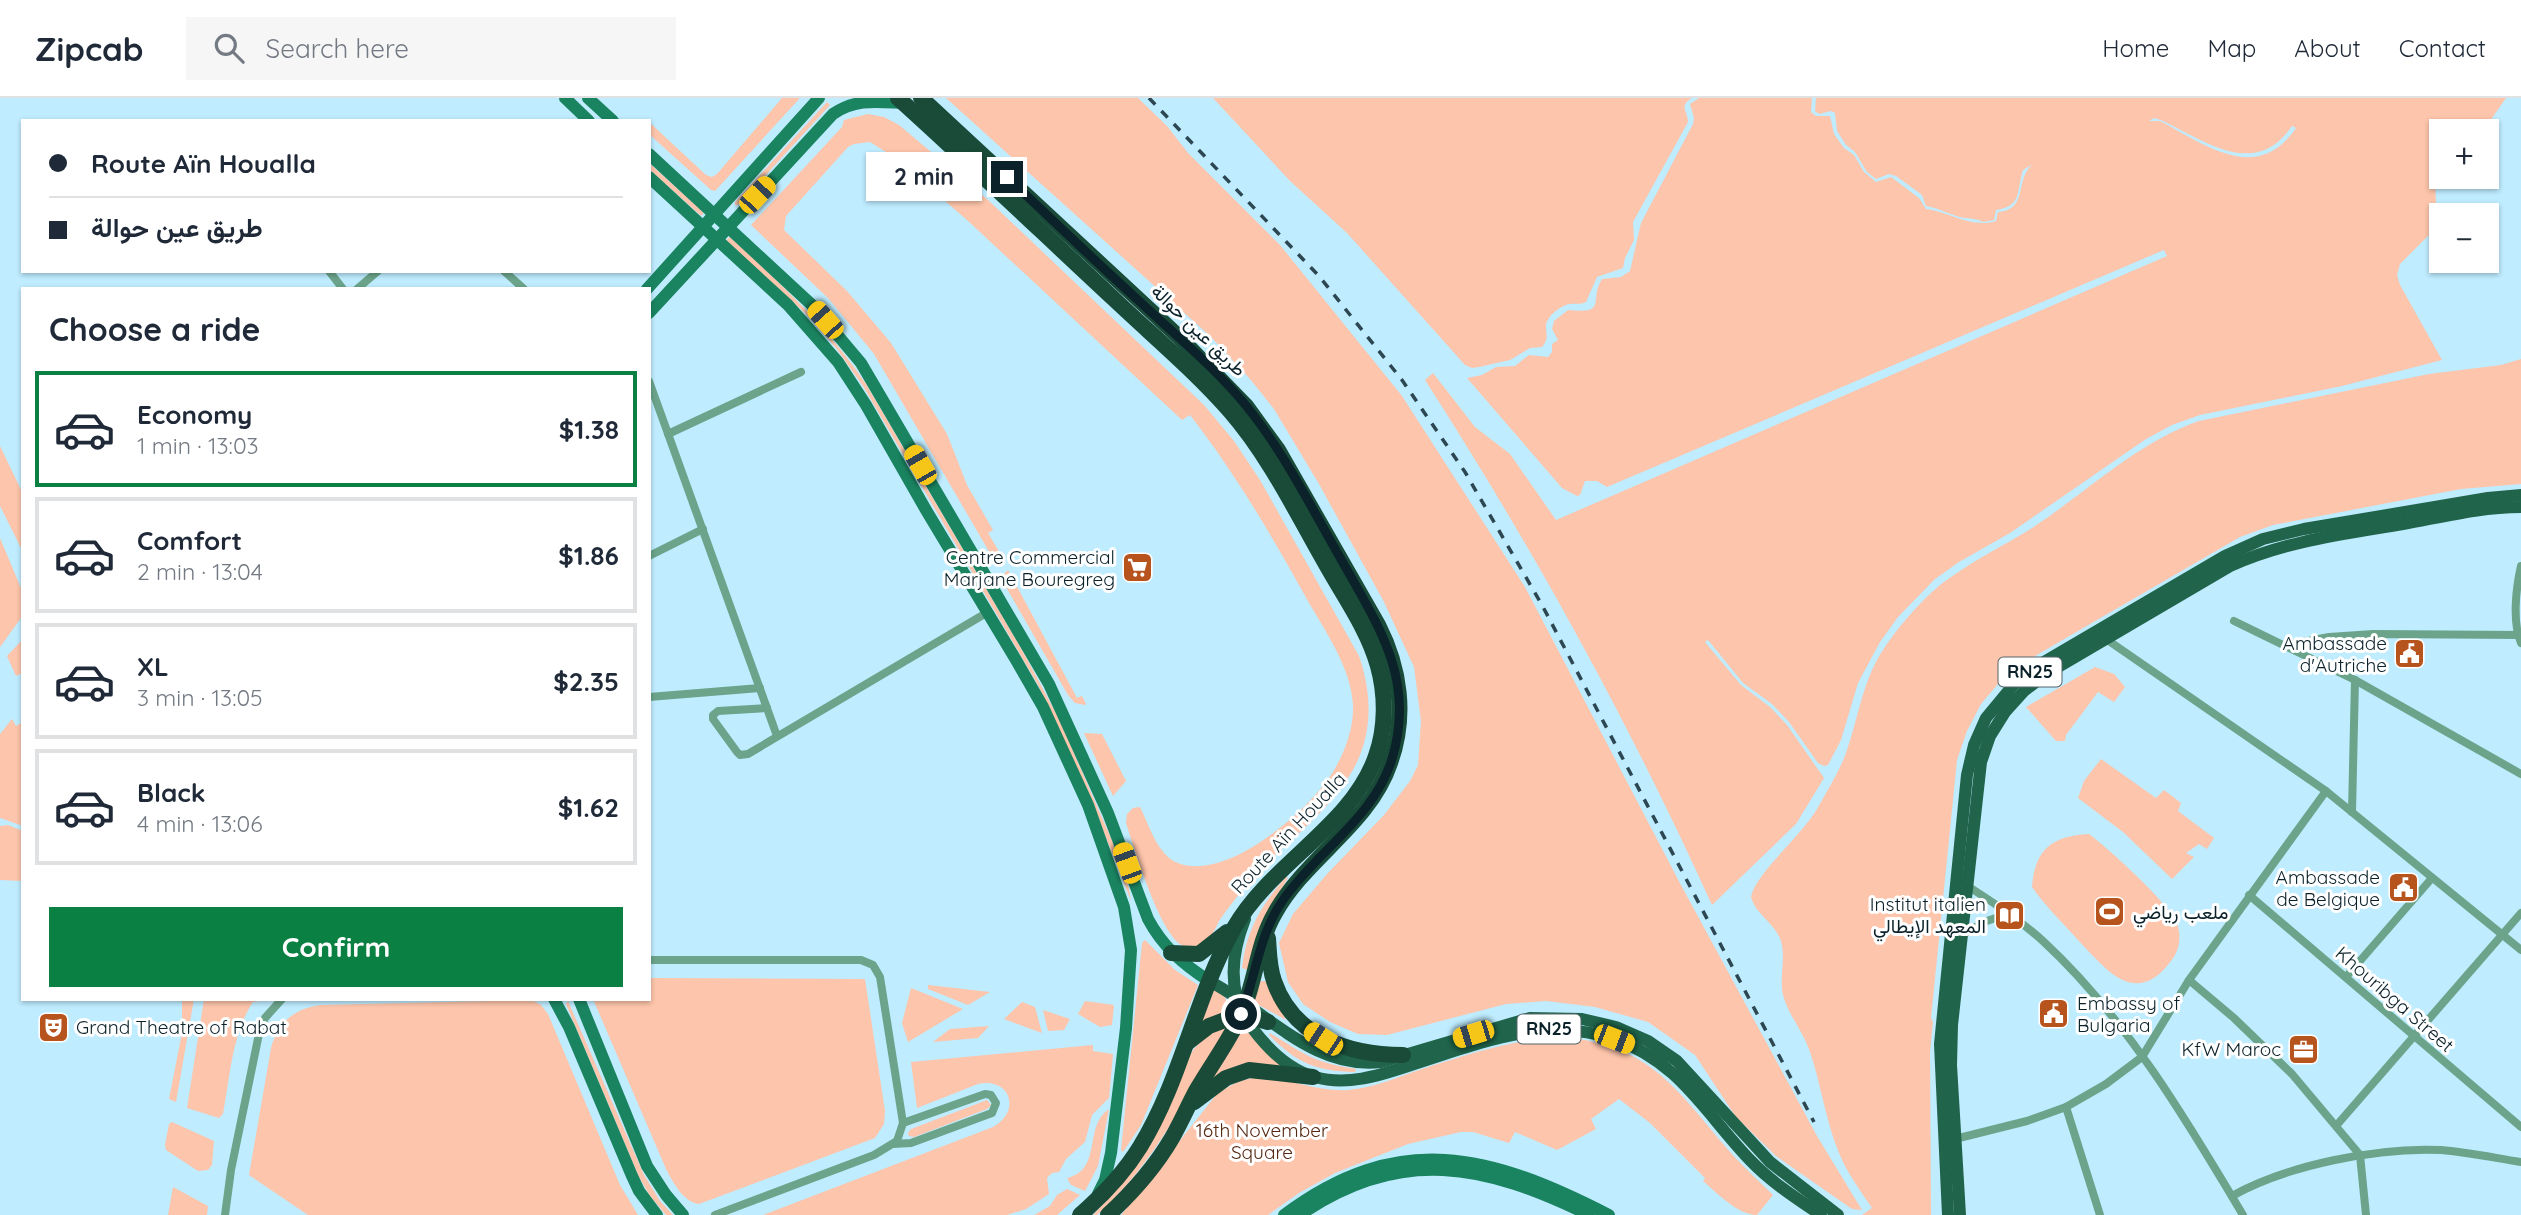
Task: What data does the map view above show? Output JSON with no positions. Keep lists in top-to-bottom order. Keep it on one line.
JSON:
{"streets":{"highway":["طريق عين حوالة","RN25","Route Aïn Houalla"],"street":["Khouribga Street"]},"crossings":[["طريق عين حوالة","Route Aïn Houalla"],["RN25","Route Aïn Houalla"]],"parks":["16th November Square"],"places":{"supermarket":["Centre Commercial Marjane Bouregreg"],"public building":["Ambassade d'Autriche","Ambassade de Belgique","Embassy of Bulgaria"],"sports":["ملعب رياضي"],"library":["Institut italien المعهد الإيطالي"],"theatre":["Grand Theatre of Rabat"],"office":["KfW Maroc"]},"page":{"header":"Zipcab","search":"Search here","nav":["Home","Map","About","Contact"],"map_buttons":["+","−"],"banner":["Route Aïn Houalla","طريق عين حوالة"],"bubble":"2 min","heading":"Choose a ride","list":[{"name":"Economy","note":"1 min · 13:03","value":"$1.38"},{"name":"Comfort","note":"2 min · 13:04","value":"$1.86"},{"name":"XL","note":"3 min · 13:05","value":"$2.35"},{"name":"Black","note":"4 min · 13:06","value":"$1.62"}],"buttons":"Confirm"}}
